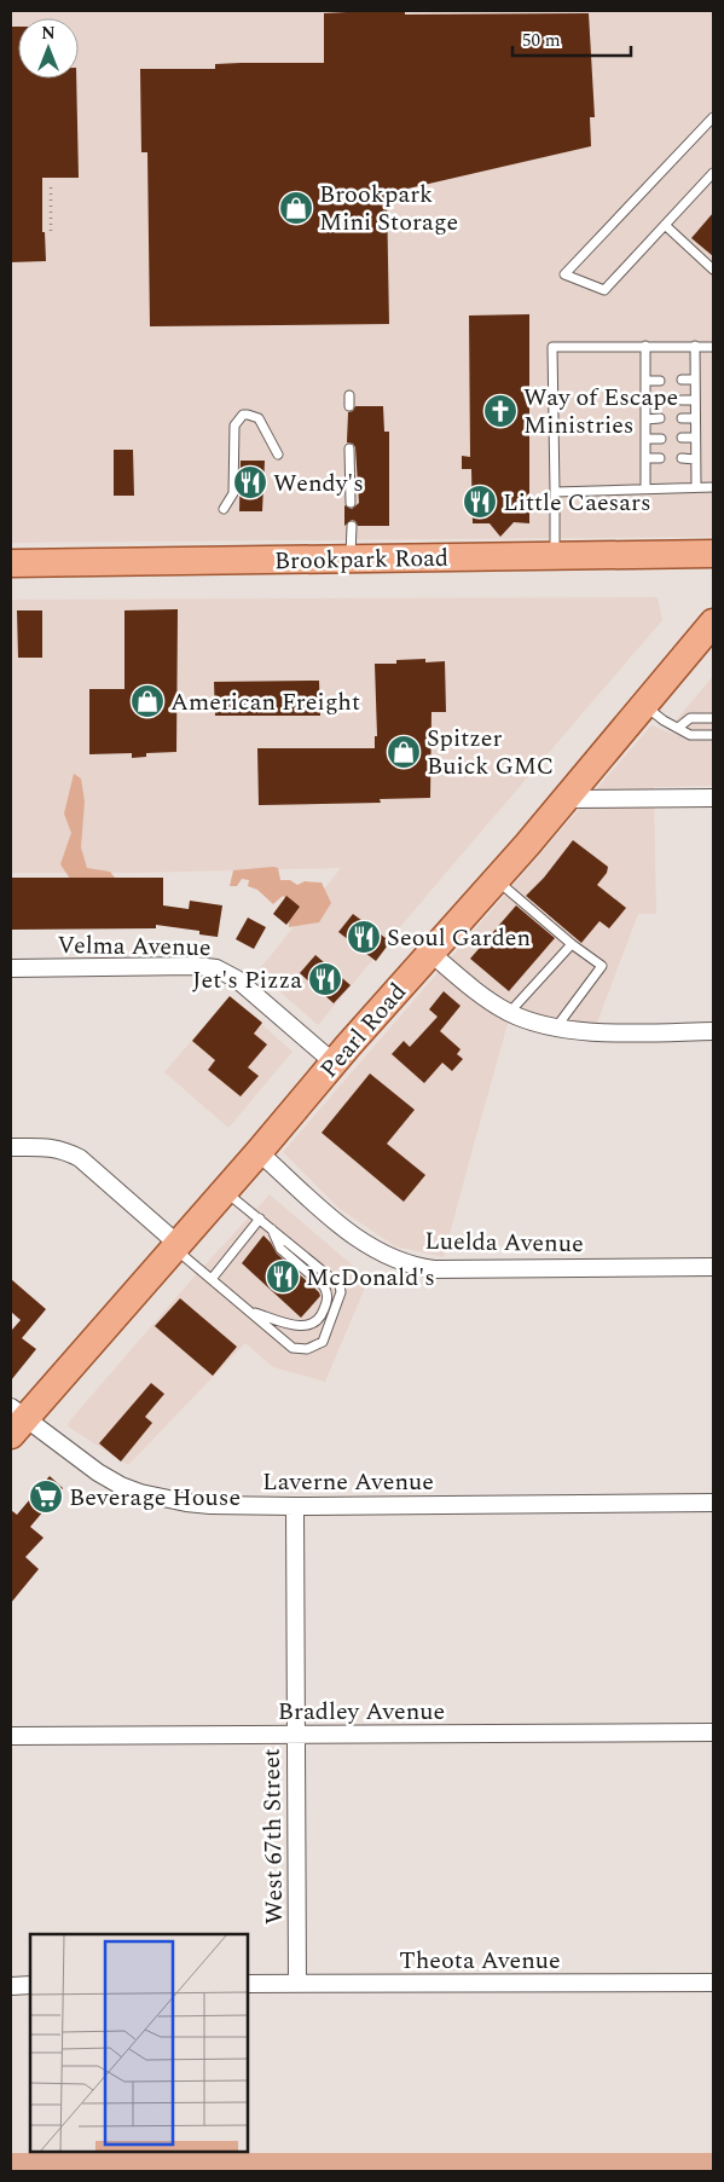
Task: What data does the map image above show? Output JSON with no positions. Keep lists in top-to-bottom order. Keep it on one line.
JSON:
{"streets":{"main road":["Brookpark Road","Pearl Road"],"street":["Velma Avenue","Luelda Avenue","Laverne Avenue","Bradley Avenue","West 67th Street","Theota Avenue"]},"crossings":[["Velma Avenue","Pearl Road"],["Pearl Road","Luelda Avenue"],["Pearl Road","Laverne Avenue"],["Laverne Avenue","West 67th Street"],["Bradley Avenue","West 67th Street"],["West 67th Street","Theota Avenue"]],"places":{"shop":["Brookpark Mini Storage","American Freight","Spitzer Buick GMC"],"church":["Way of Escape Ministries"],"restaurant":["Wendy's","Little Caesars","Seoul Garden","Jet's Pizza","McDonald's"],"supermarket":["Beverage House"]},"scale_bar":"50 m","north":"top"}
